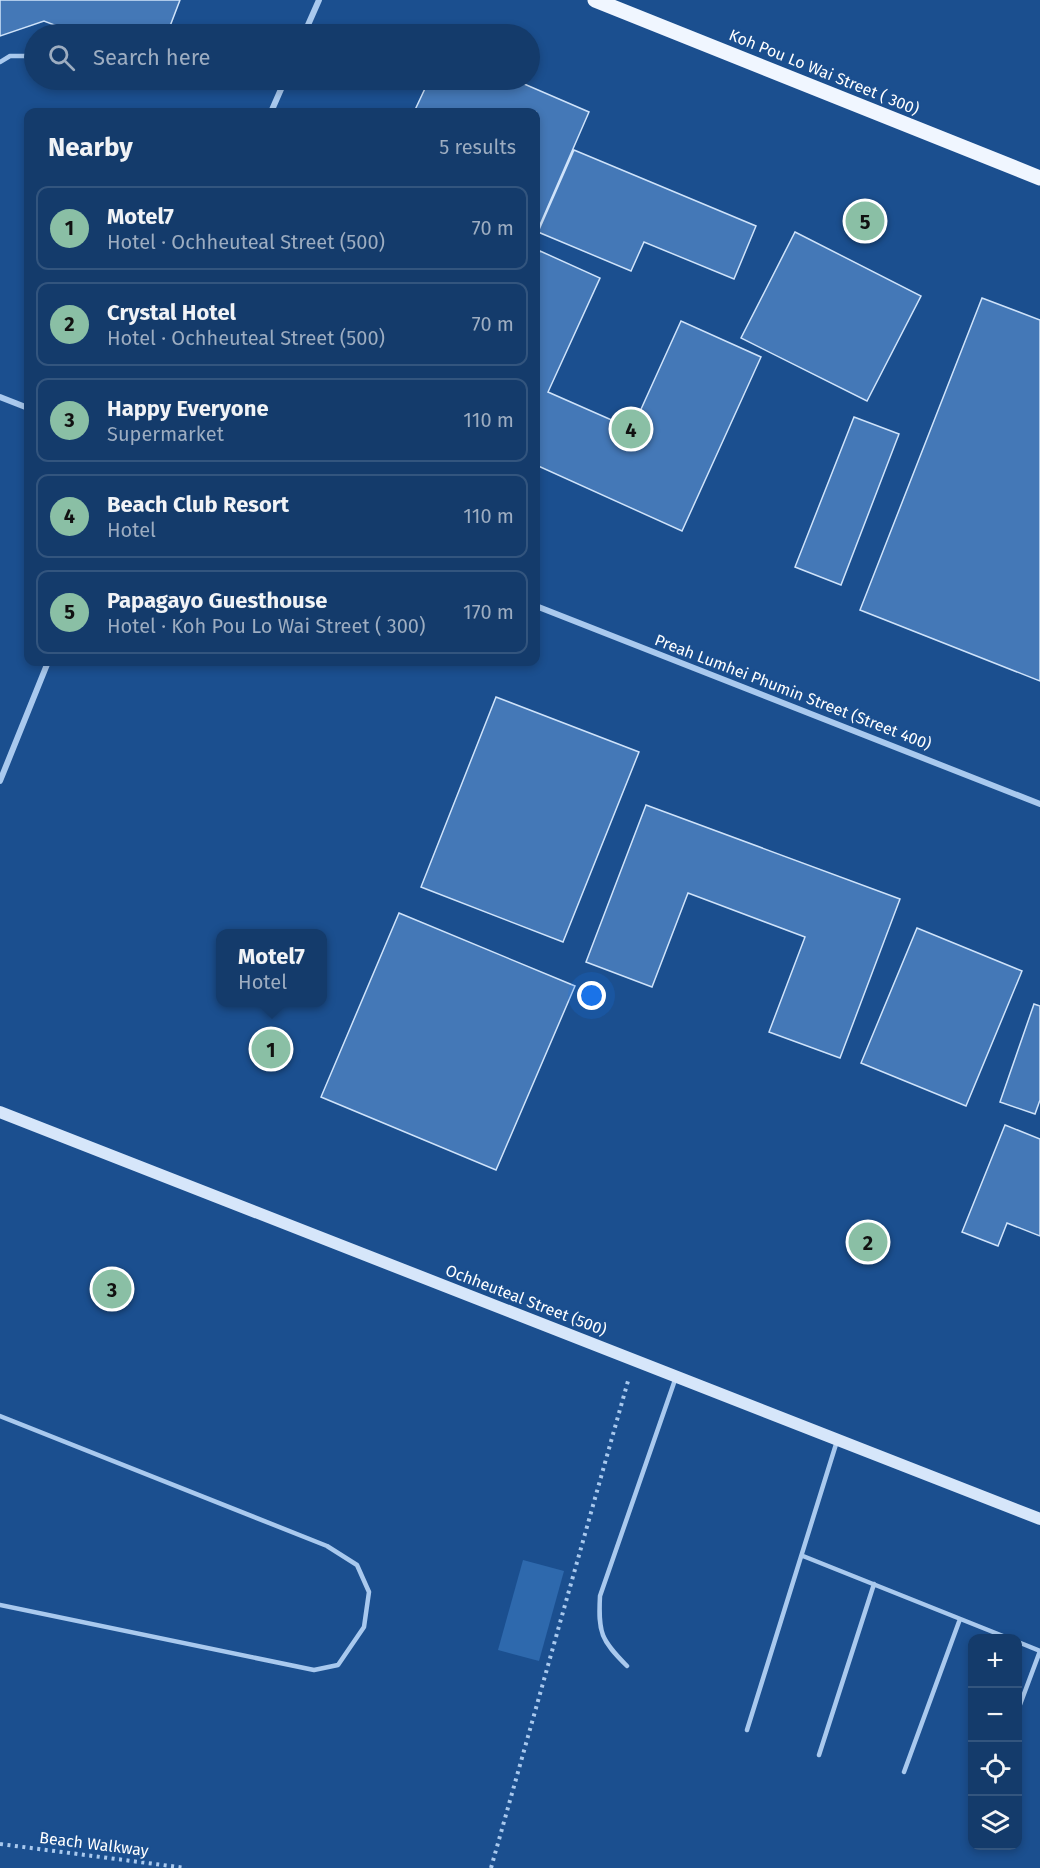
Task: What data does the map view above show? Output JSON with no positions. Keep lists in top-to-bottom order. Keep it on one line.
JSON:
{"streets":{"main road":["Koh Pou Lo Wai Street ( 300)"],"street":["Preah Lumhei Phumin Street (Street 400)","Ochheuteal Street (500)"],"path":["Beach Walkway"]},"page":{"search":"Search here","heading":["Nearby","5 results"],"list":[{"mark":"1","name":"Motel7","note":"Hotel · Ochheuteal Street (500)","value":"70 m"},{"mark":"2","name":"Crystal Hotel","note":"Hotel · Ochheuteal Street (500)","value":"70 m"},{"mark":"3","name":"Happy Everyone","note":"Supermarket","value":"110 m"},{"mark":"4","name":"Beach Club Resort","note":"Hotel","value":"110 m"},{"mark":"5","name":"Papagayo Guesthouse","note":"Hotel · Koh Pou Lo Wai Street ( 300)","value":"170 m"}],"pins":["5","4","1","2","3"],"popup":["Motel7","Hotel"],"map_buttons":["+","−"]}}
